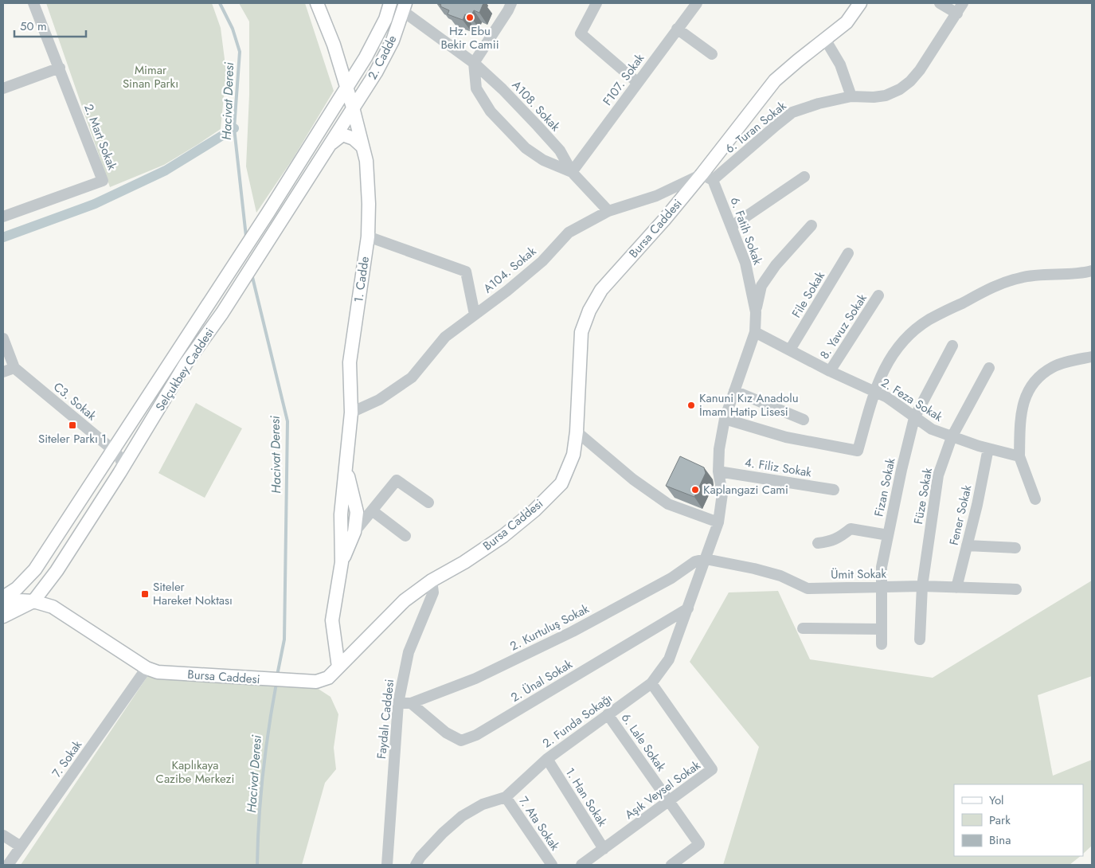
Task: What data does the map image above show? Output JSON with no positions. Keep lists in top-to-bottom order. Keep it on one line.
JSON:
{"streets":{"main road":["2. Cadde","Bursa Caddesi","1. Cadde","Selçukbey Caddesi"],"street":["F107. Sokak","A108. Sokak","6. Turan Sokak","2. Mart Sokak","6. Fatih Sokak","A104. Sokak","File Sokak","8. Yavuz Sokak","2. Feza Sokak","C3. Sokak","4. Filiz Sokak","Fizan Sokak","Füze Sokak","Fener Sokak","Ümit Sokak","2. Kurtuluş Sokak","2. Ünal Sokak","Faydalı Caddesi","2. Funda Sokağı","6. Lale Sokak","7. Sokak","Aşık Veysel Sokak","1. Han Sokak","7. Ata Sokak"]},"crossings":[["2. Cadde","A108. Sokak"],["2. Cadde","1. Cadde"],["2. Cadde","Selçukbey Caddesi"],["F107. Sokak","A108. Sokak"],["A108. Sokak","A104. Sokak"],["6. Turan Sokak","Bursa Caddesi"],["6. Turan Sokak","6. Fatih Sokak"],["6. Turan Sokak","A104. Sokak"],["Bursa Caddesi","6. Fatih Sokak"],["Bursa Caddesi","A104. Sokak"],["Bursa Caddesi","Selçukbey Caddesi"],["Bursa Caddesi","Faydalı Caddesi"],["Bursa Caddesi","7. Sokak"],["6. Fatih Sokak","A104. Sokak"],["6. Fatih Sokak","2. Feza Sokak"],["6. Fatih Sokak","4. Filiz Sokak"],["6. Fatih Sokak","Ümit Sokak"],["6. Fatih Sokak","2. Kurtuluş Sokak"],["6. Fatih Sokak","2. Funda Sokağı"],["A104. Sokak","1. Cadde"],["1. Cadde","Selçukbey Caddesi"],["File Sokak","2. Feza Sokak"],["8. Yavuz Sokak","2. Feza Sokak"],["Selçukbey Caddesi","C3. Sokak"],["2. Feza Sokak","Fizan Sokak"],["2. Feza Sokak","Füze Sokak"],["2. Feza Sokak","Fener Sokak"],["Fizan Sokak","Ümit Sokak"],["Füze Sokak","Ümit Sokak"],["Fener Sokak","Ümit Sokak"],["Ümit Sokak","2. Kurtuluş Sokak"],["Ümit Sokak","2. Funda Sokağı"],["2. Kurtuluş Sokak","2. Ünal Sokak"],["2. Kurtuluş Sokak","Faydalı Caddesi"],["2. Kurtuluş Sokak","2. Funda Sokağı"],["2. Ünal Sokak","2. Funda Sokağı"],["2. Funda Sokağı","6. Lale Sokak"],["2. Funda Sokağı","Aşık Veysel Sokak"],["2. Funda Sokağı","1. Han Sokak"],["2. Funda Sokağı","7. Ata Sokak"],["6. Lale Sokak","Aşık Veysel Sokak"],["Aşık Veysel Sokak","1. Han Sokak"]],"water":["Hacivat Deresi"],"parks":["Mimar Sinan Parkı","Kaplıkaya Cazibe Merkezi"],"places":{"other":["Hz. Ebu Bekir Camii","Kanuni Kız Anadolu İmam Hatip Lisesi","Kaplangazi Cami"],"transit":["Siteler Parkı 1","Siteler Hareket Noktası"]},"legend":["Yol","Park","Bina"],"scale_bar":"50 m"}
